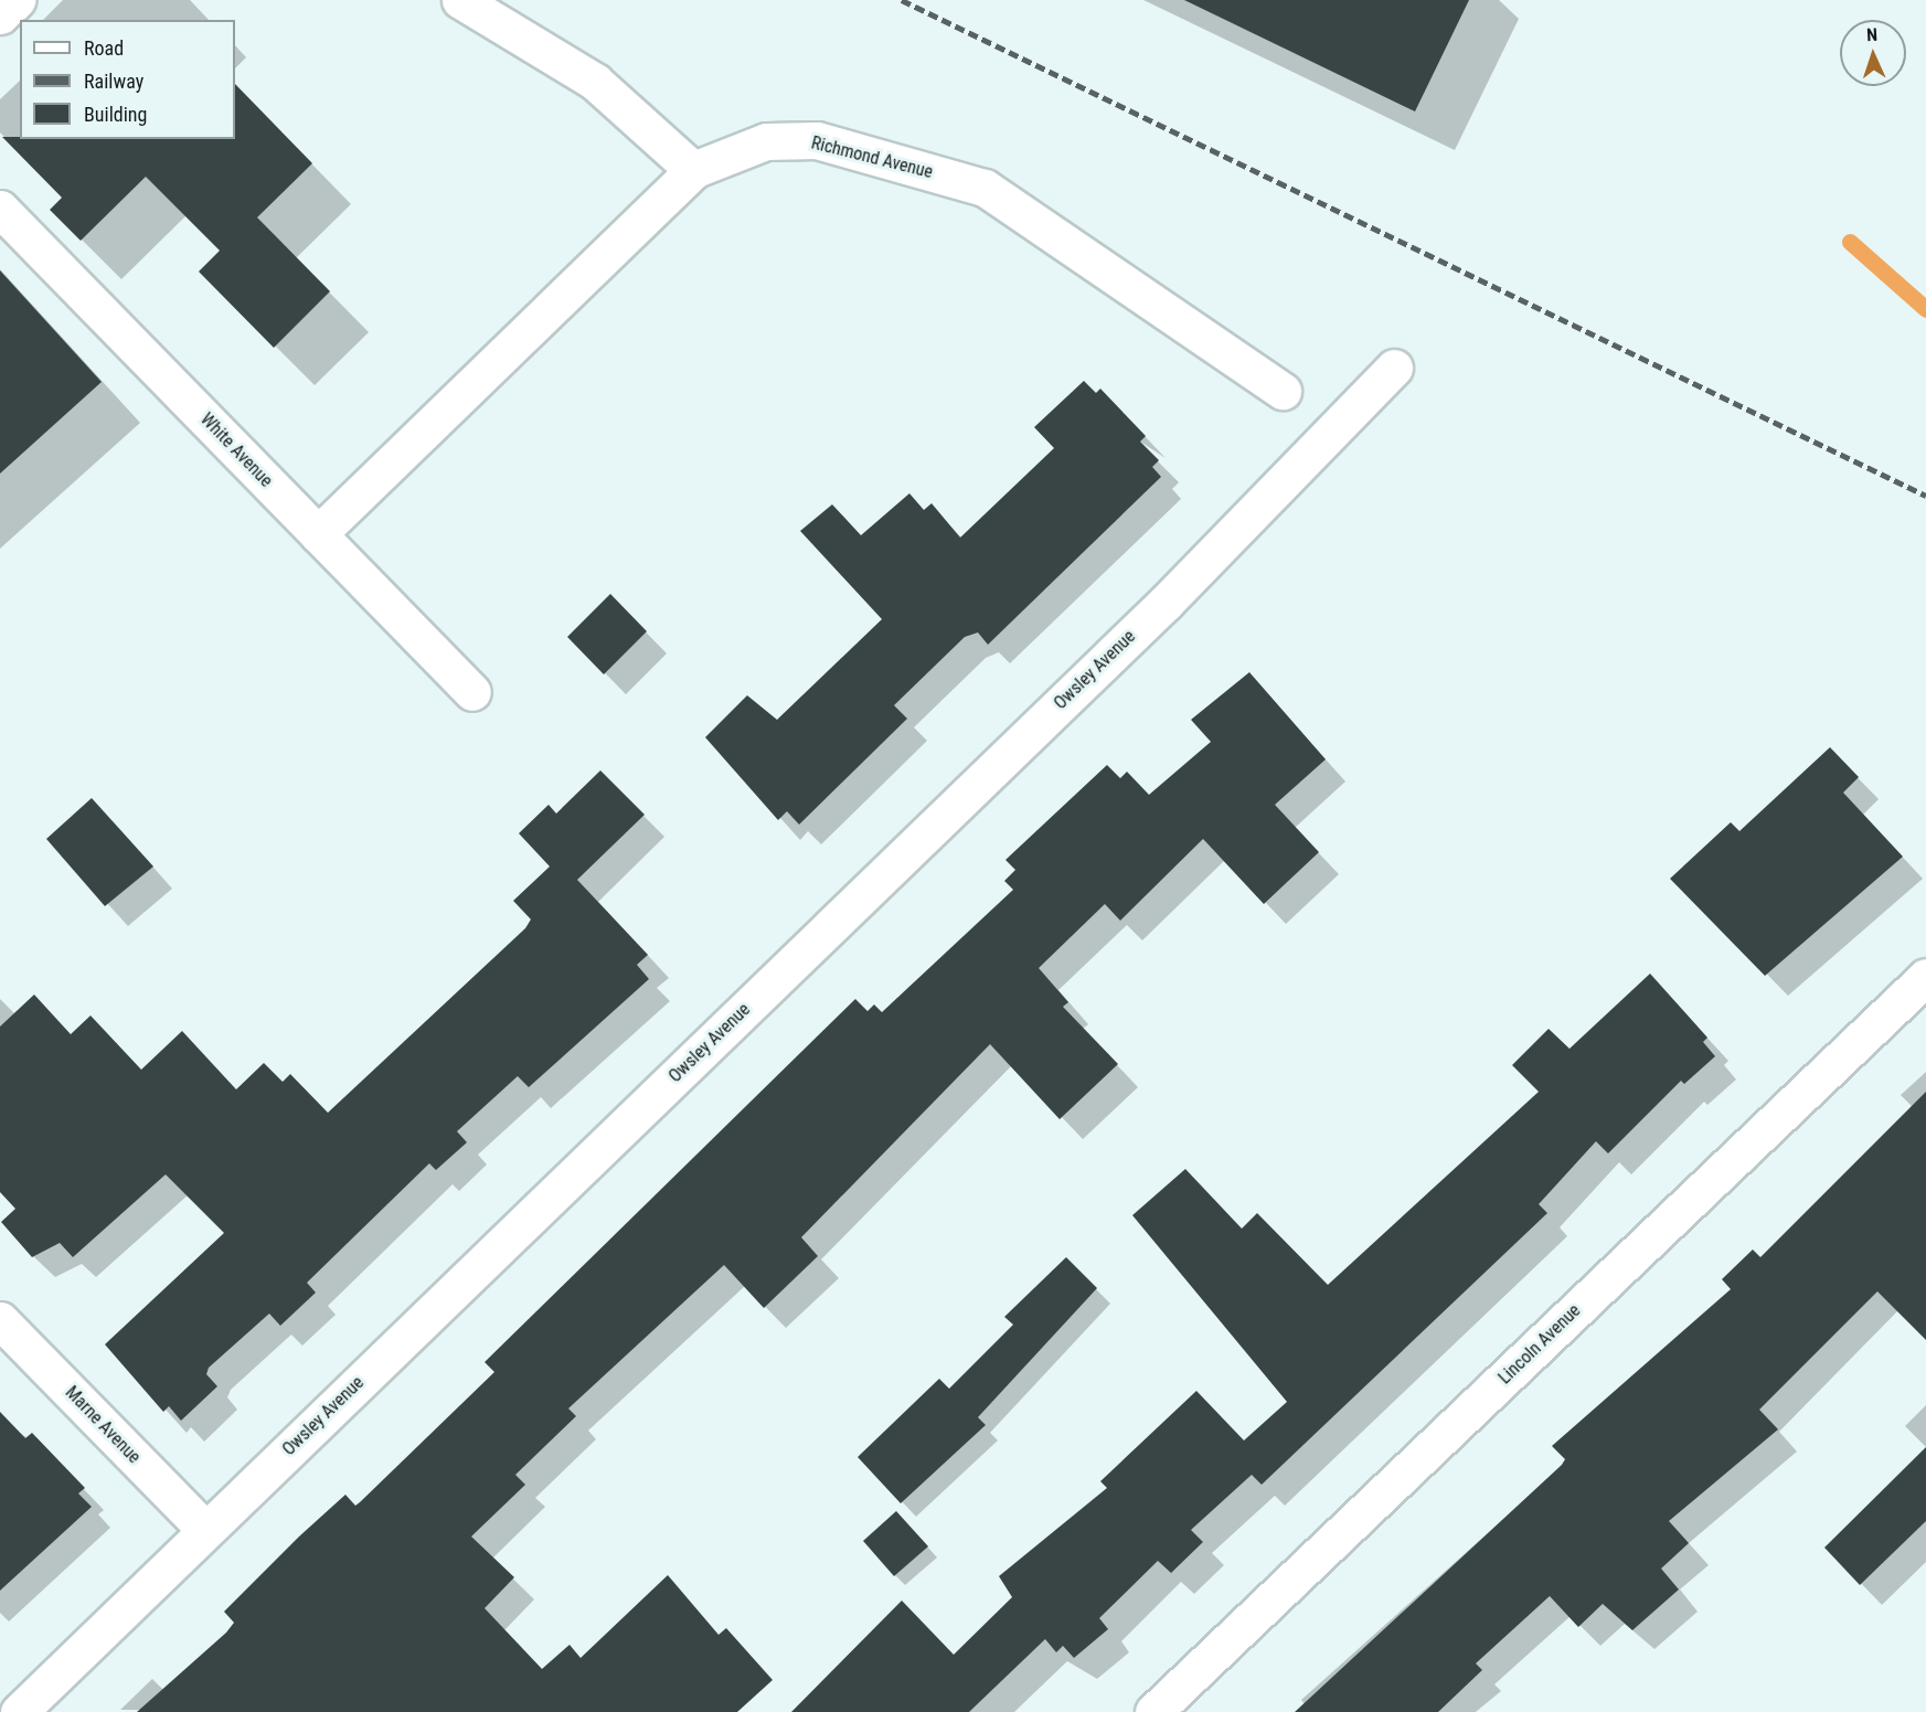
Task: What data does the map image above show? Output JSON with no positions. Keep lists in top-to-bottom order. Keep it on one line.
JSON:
{"streets":{"street":["Richmond Avenue","White Avenue","Owsley Avenue","Lincoln Avenue","Marne Avenue"]},"crossings":[["Owsley Avenue","Marne Avenue"]],"legend":["Road","Railway","Building"],"north":"top"}
